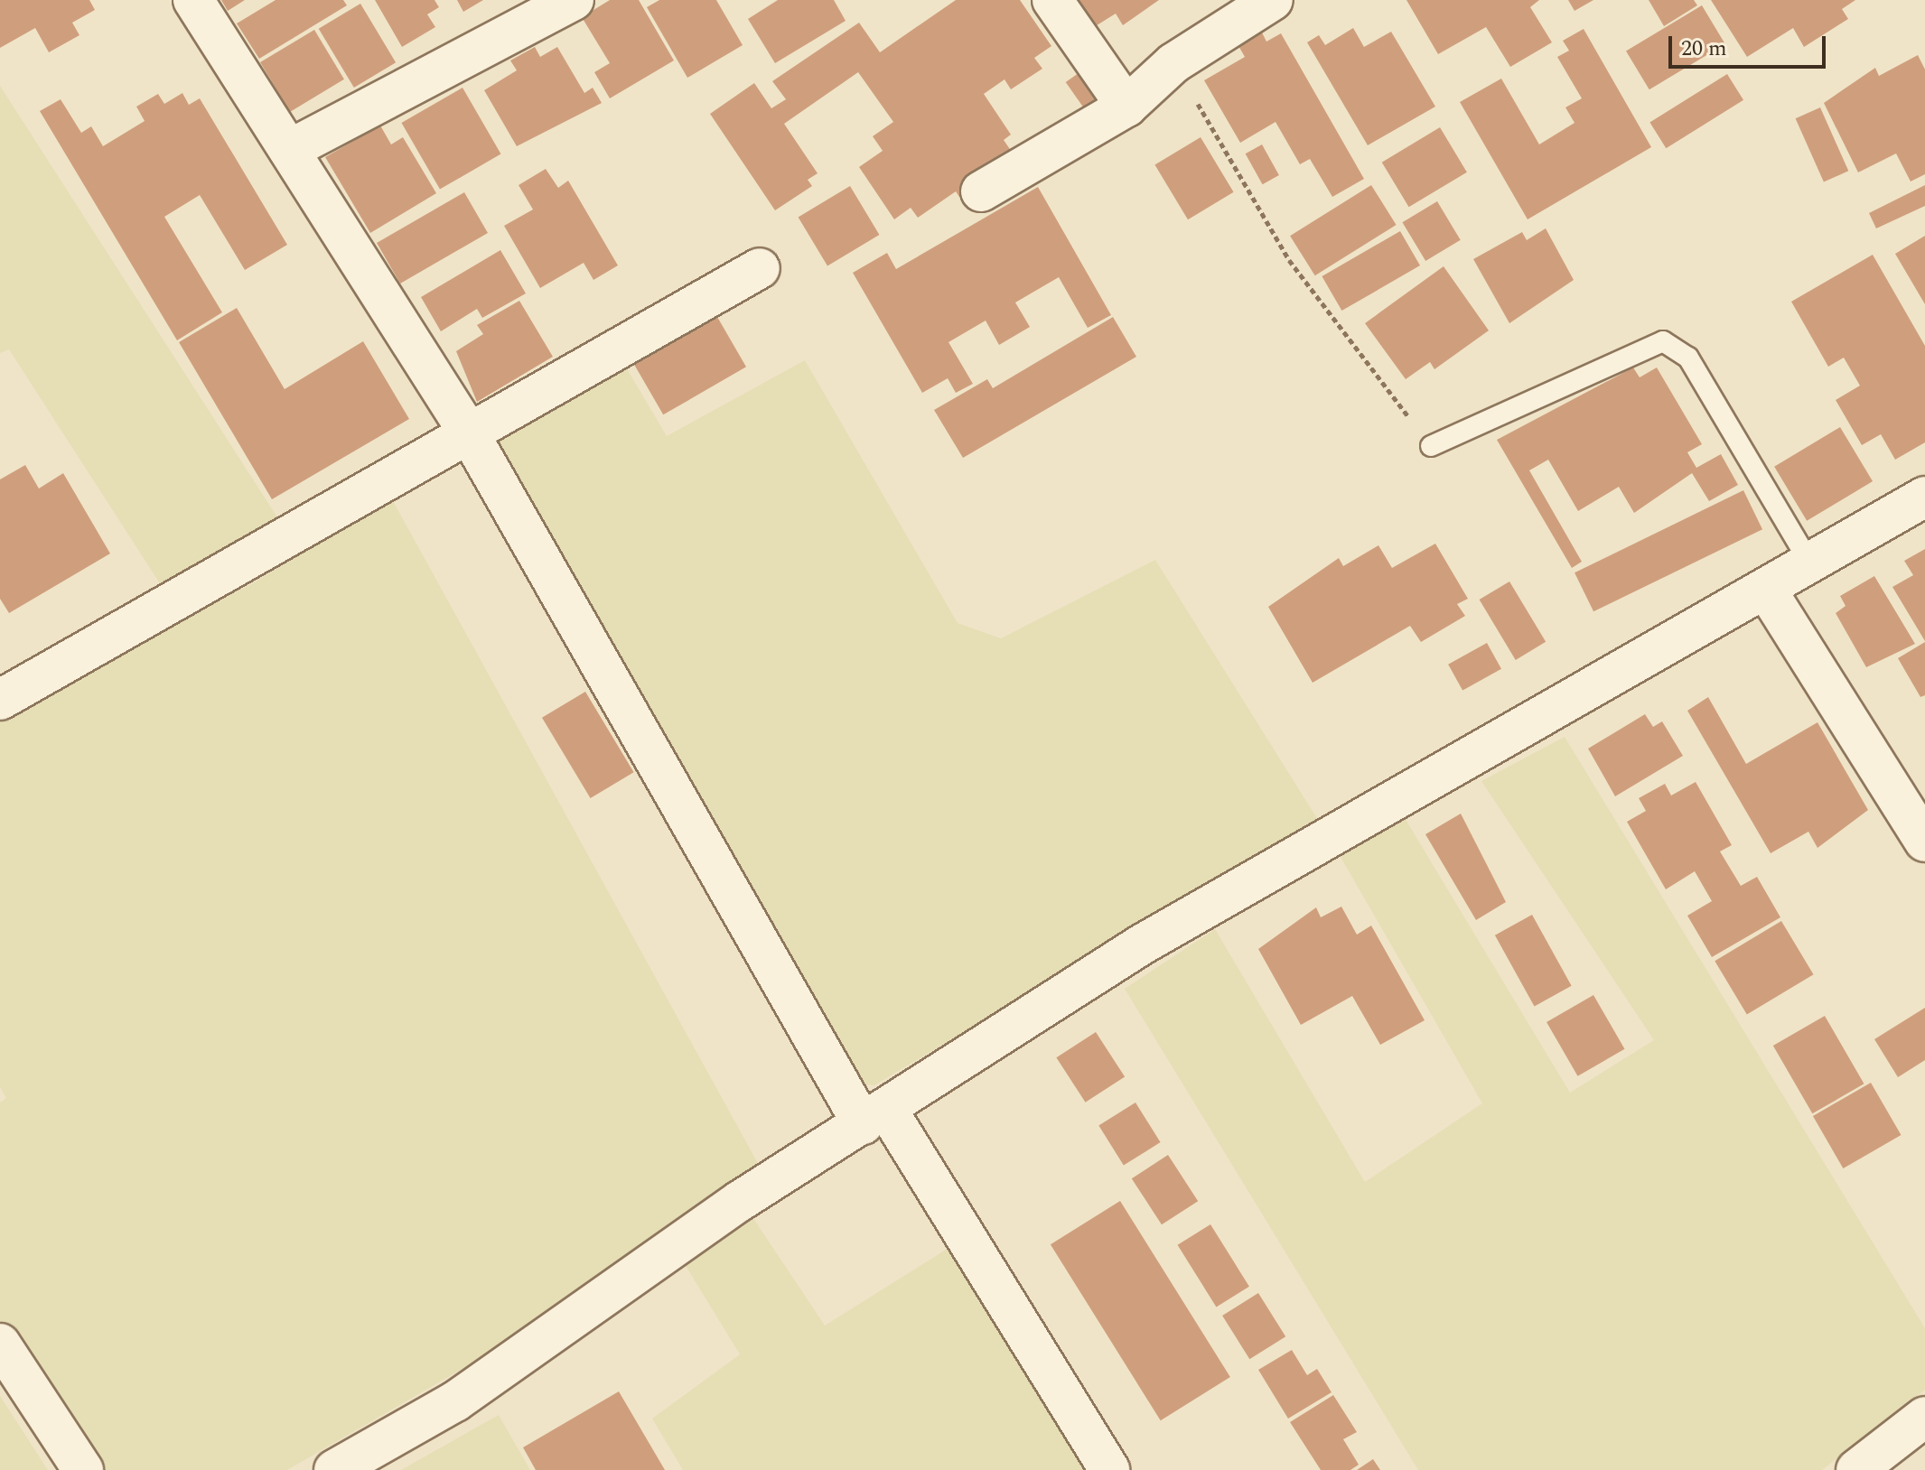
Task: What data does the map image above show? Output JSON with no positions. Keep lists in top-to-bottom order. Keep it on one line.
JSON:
{"scale_bar":"20 m"}
